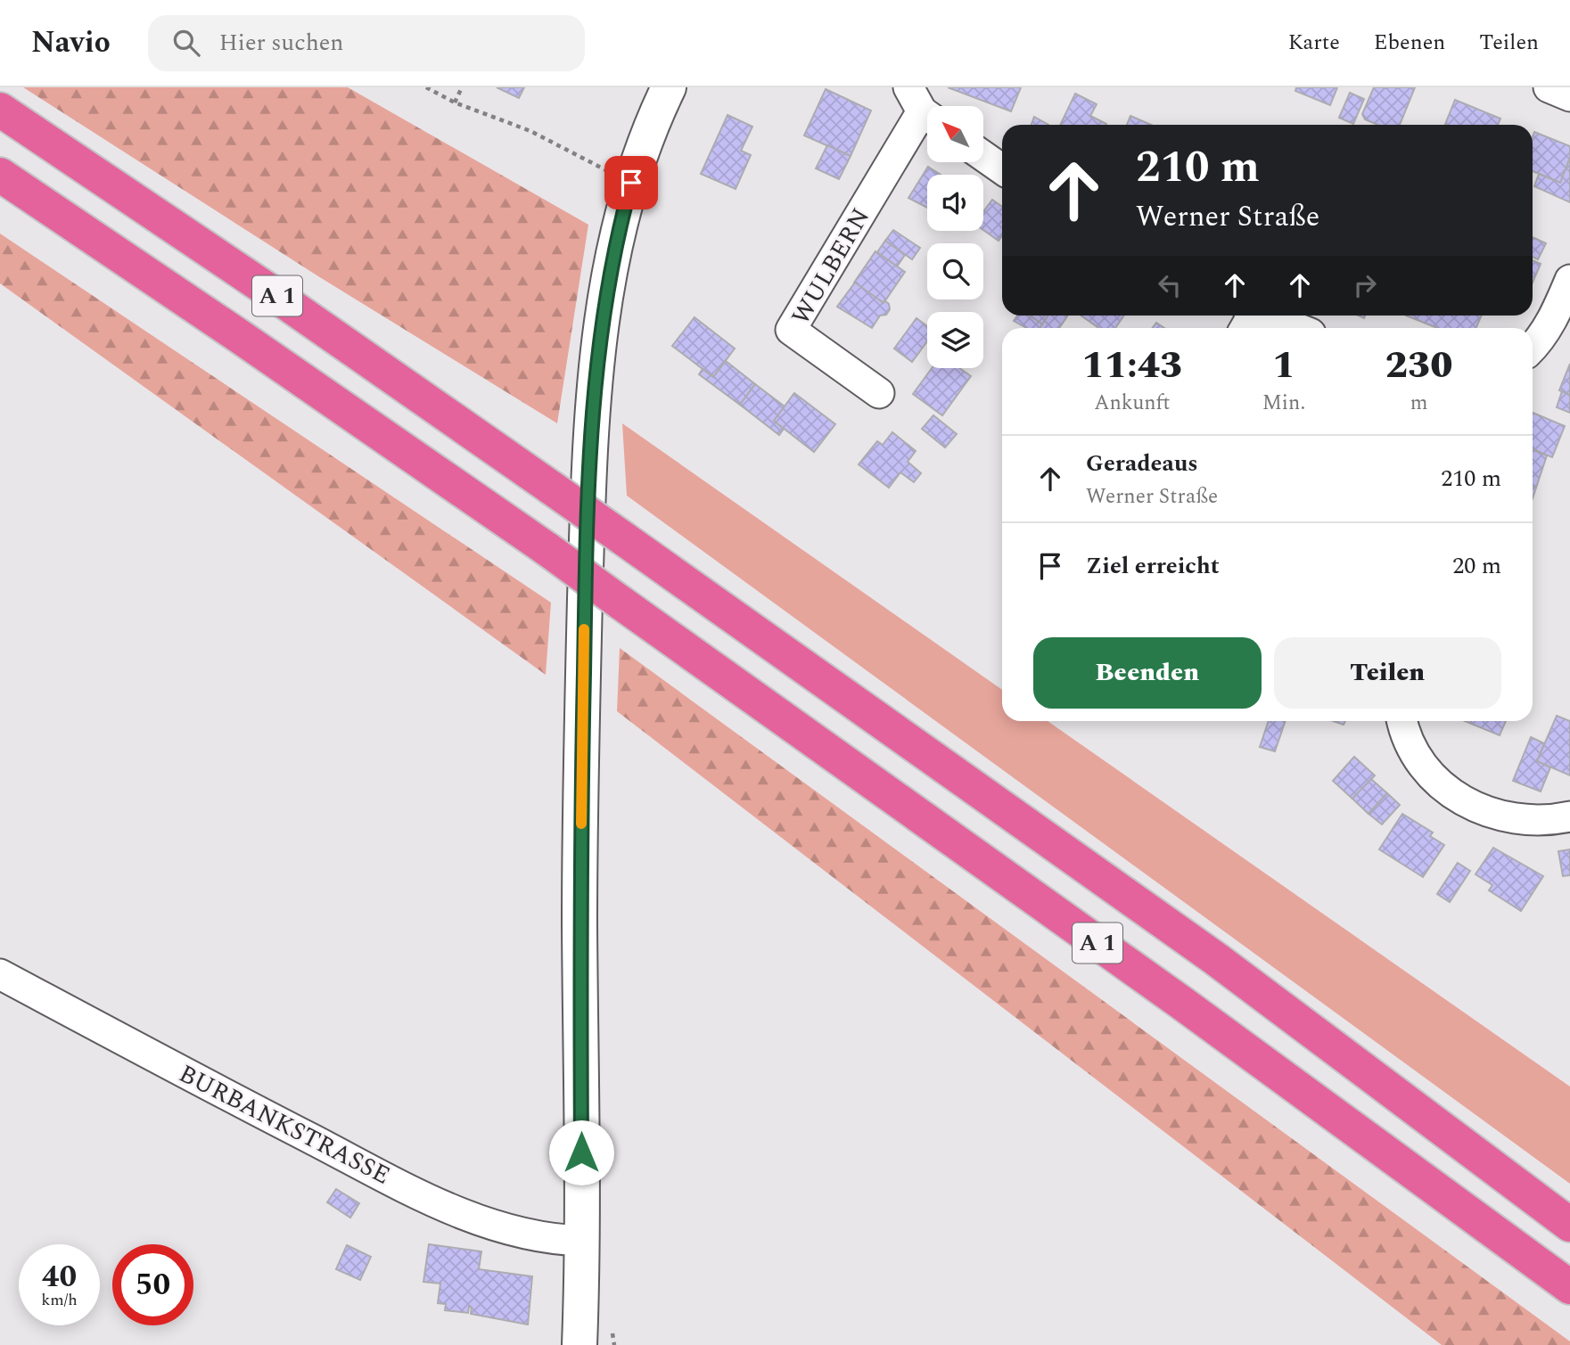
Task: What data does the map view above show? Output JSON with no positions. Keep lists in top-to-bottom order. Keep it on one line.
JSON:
{"streets":{"highway":["A 1"],"street":["WULBERN","BURBANKSTRASSE"]},"north":"top left","page":{"header":"Navio","search":"Hier suchen","nav":["Karte","Ebenen","Teilen"],"turn":["210 m","Werner Straße"],"eta":["11:43","Ankunft","1","Min.","230","m"],"list":[{"name":"Geradeaus","note":"Werner Straße","value":"210 m"},{"name":"Ziel erreicht","value":"20 m"}],"buttons":["Beenden","Teilen"],"speed":"40 km/h","limit":"50"}}
